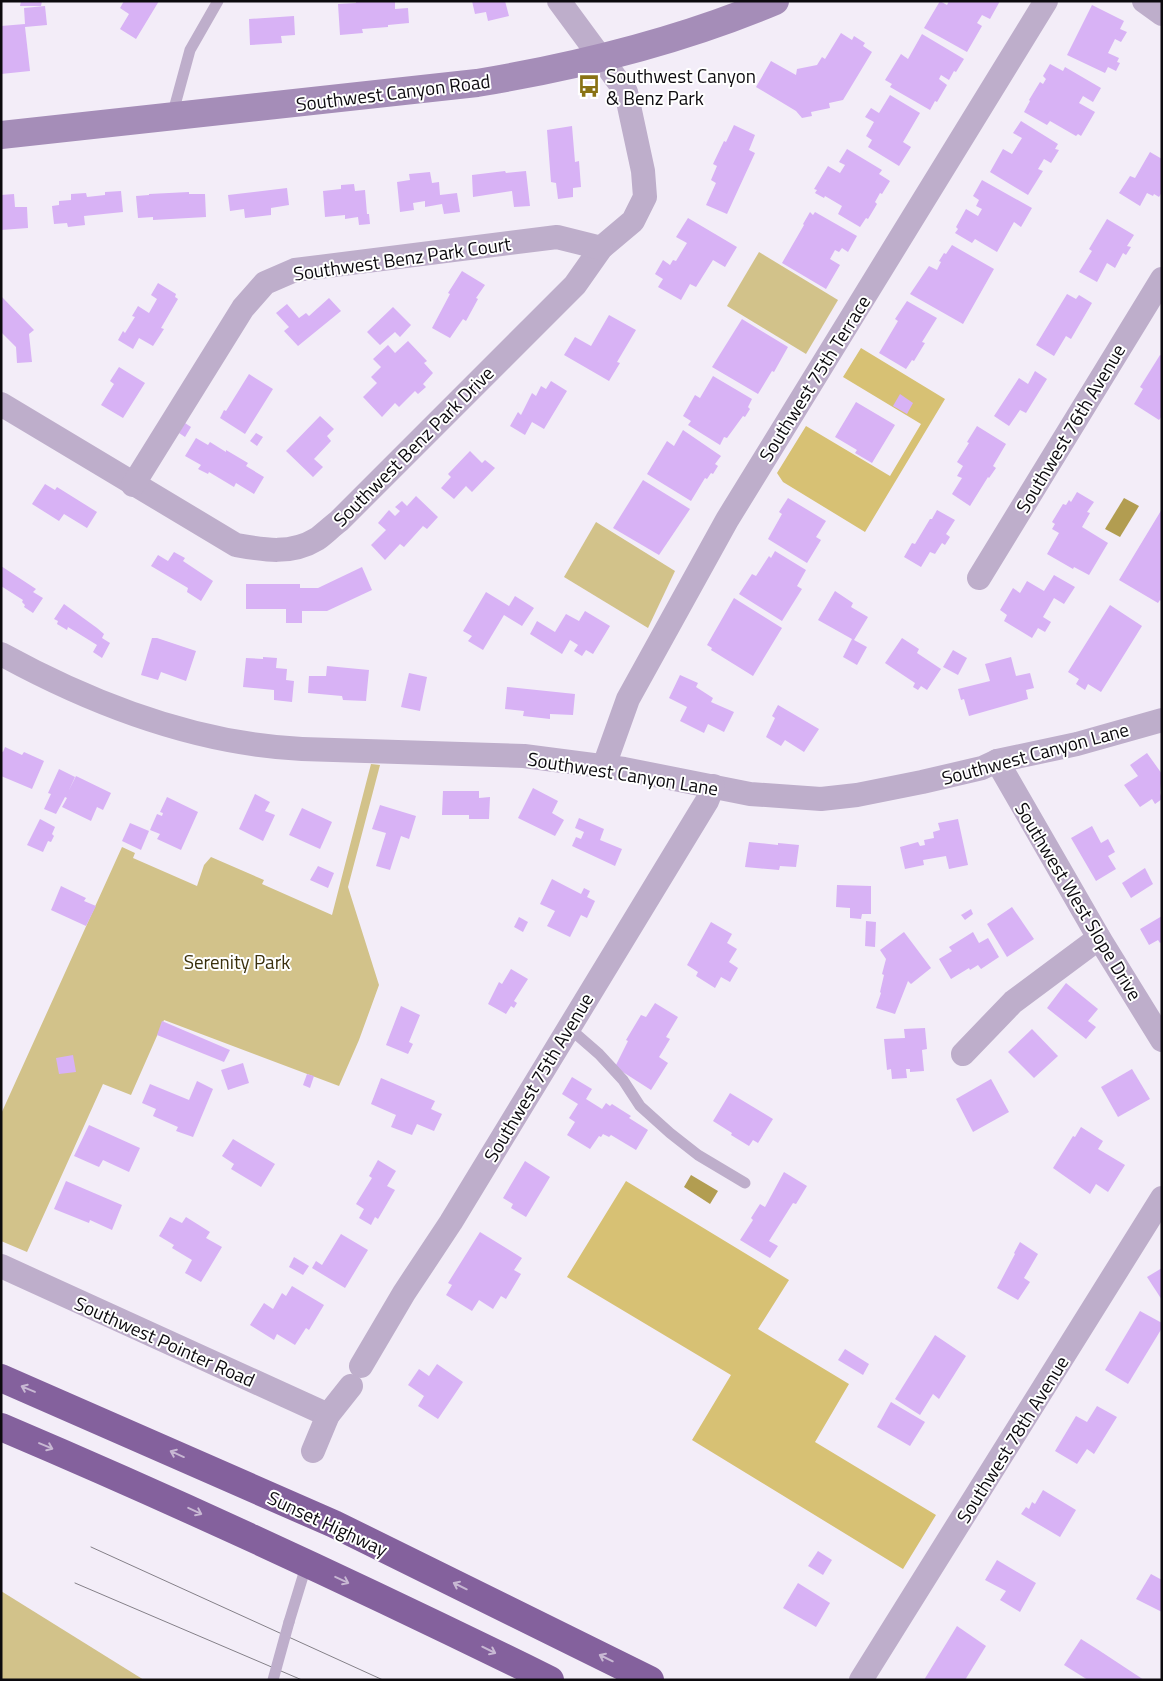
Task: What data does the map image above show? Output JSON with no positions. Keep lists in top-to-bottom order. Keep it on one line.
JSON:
{"streets":{"highway":["Sunset Highway"],"main road":["Southwest Canyon Road"],"street":["Southwest Benz Park Court","Southwest 75th Terrace","Southwest 76th Avenue","Southwest Benz Park Drive","Southwest Canyon Lane","Southwest West Slope Drive","Southwest 75th Avenue","Southwest Pointer Road","Southwest 78th Avenue"]},"crossings":[["Southwest Canyon Road","Southwest Benz Park Drive"],["Southwest Benz Park Court","Southwest Benz Park Drive"],["Southwest 75th Terrace","Southwest Canyon Lane"],["Southwest Canyon Lane","Southwest West Slope Drive"],["Southwest Canyon Lane","Southwest 75th Avenue"],["Southwest 75th Avenue","Southwest Pointer Road"]],"parks":["Serenity Park"],"places":{"bus stop":["Southwest Canyon & Benz Park"]}}
